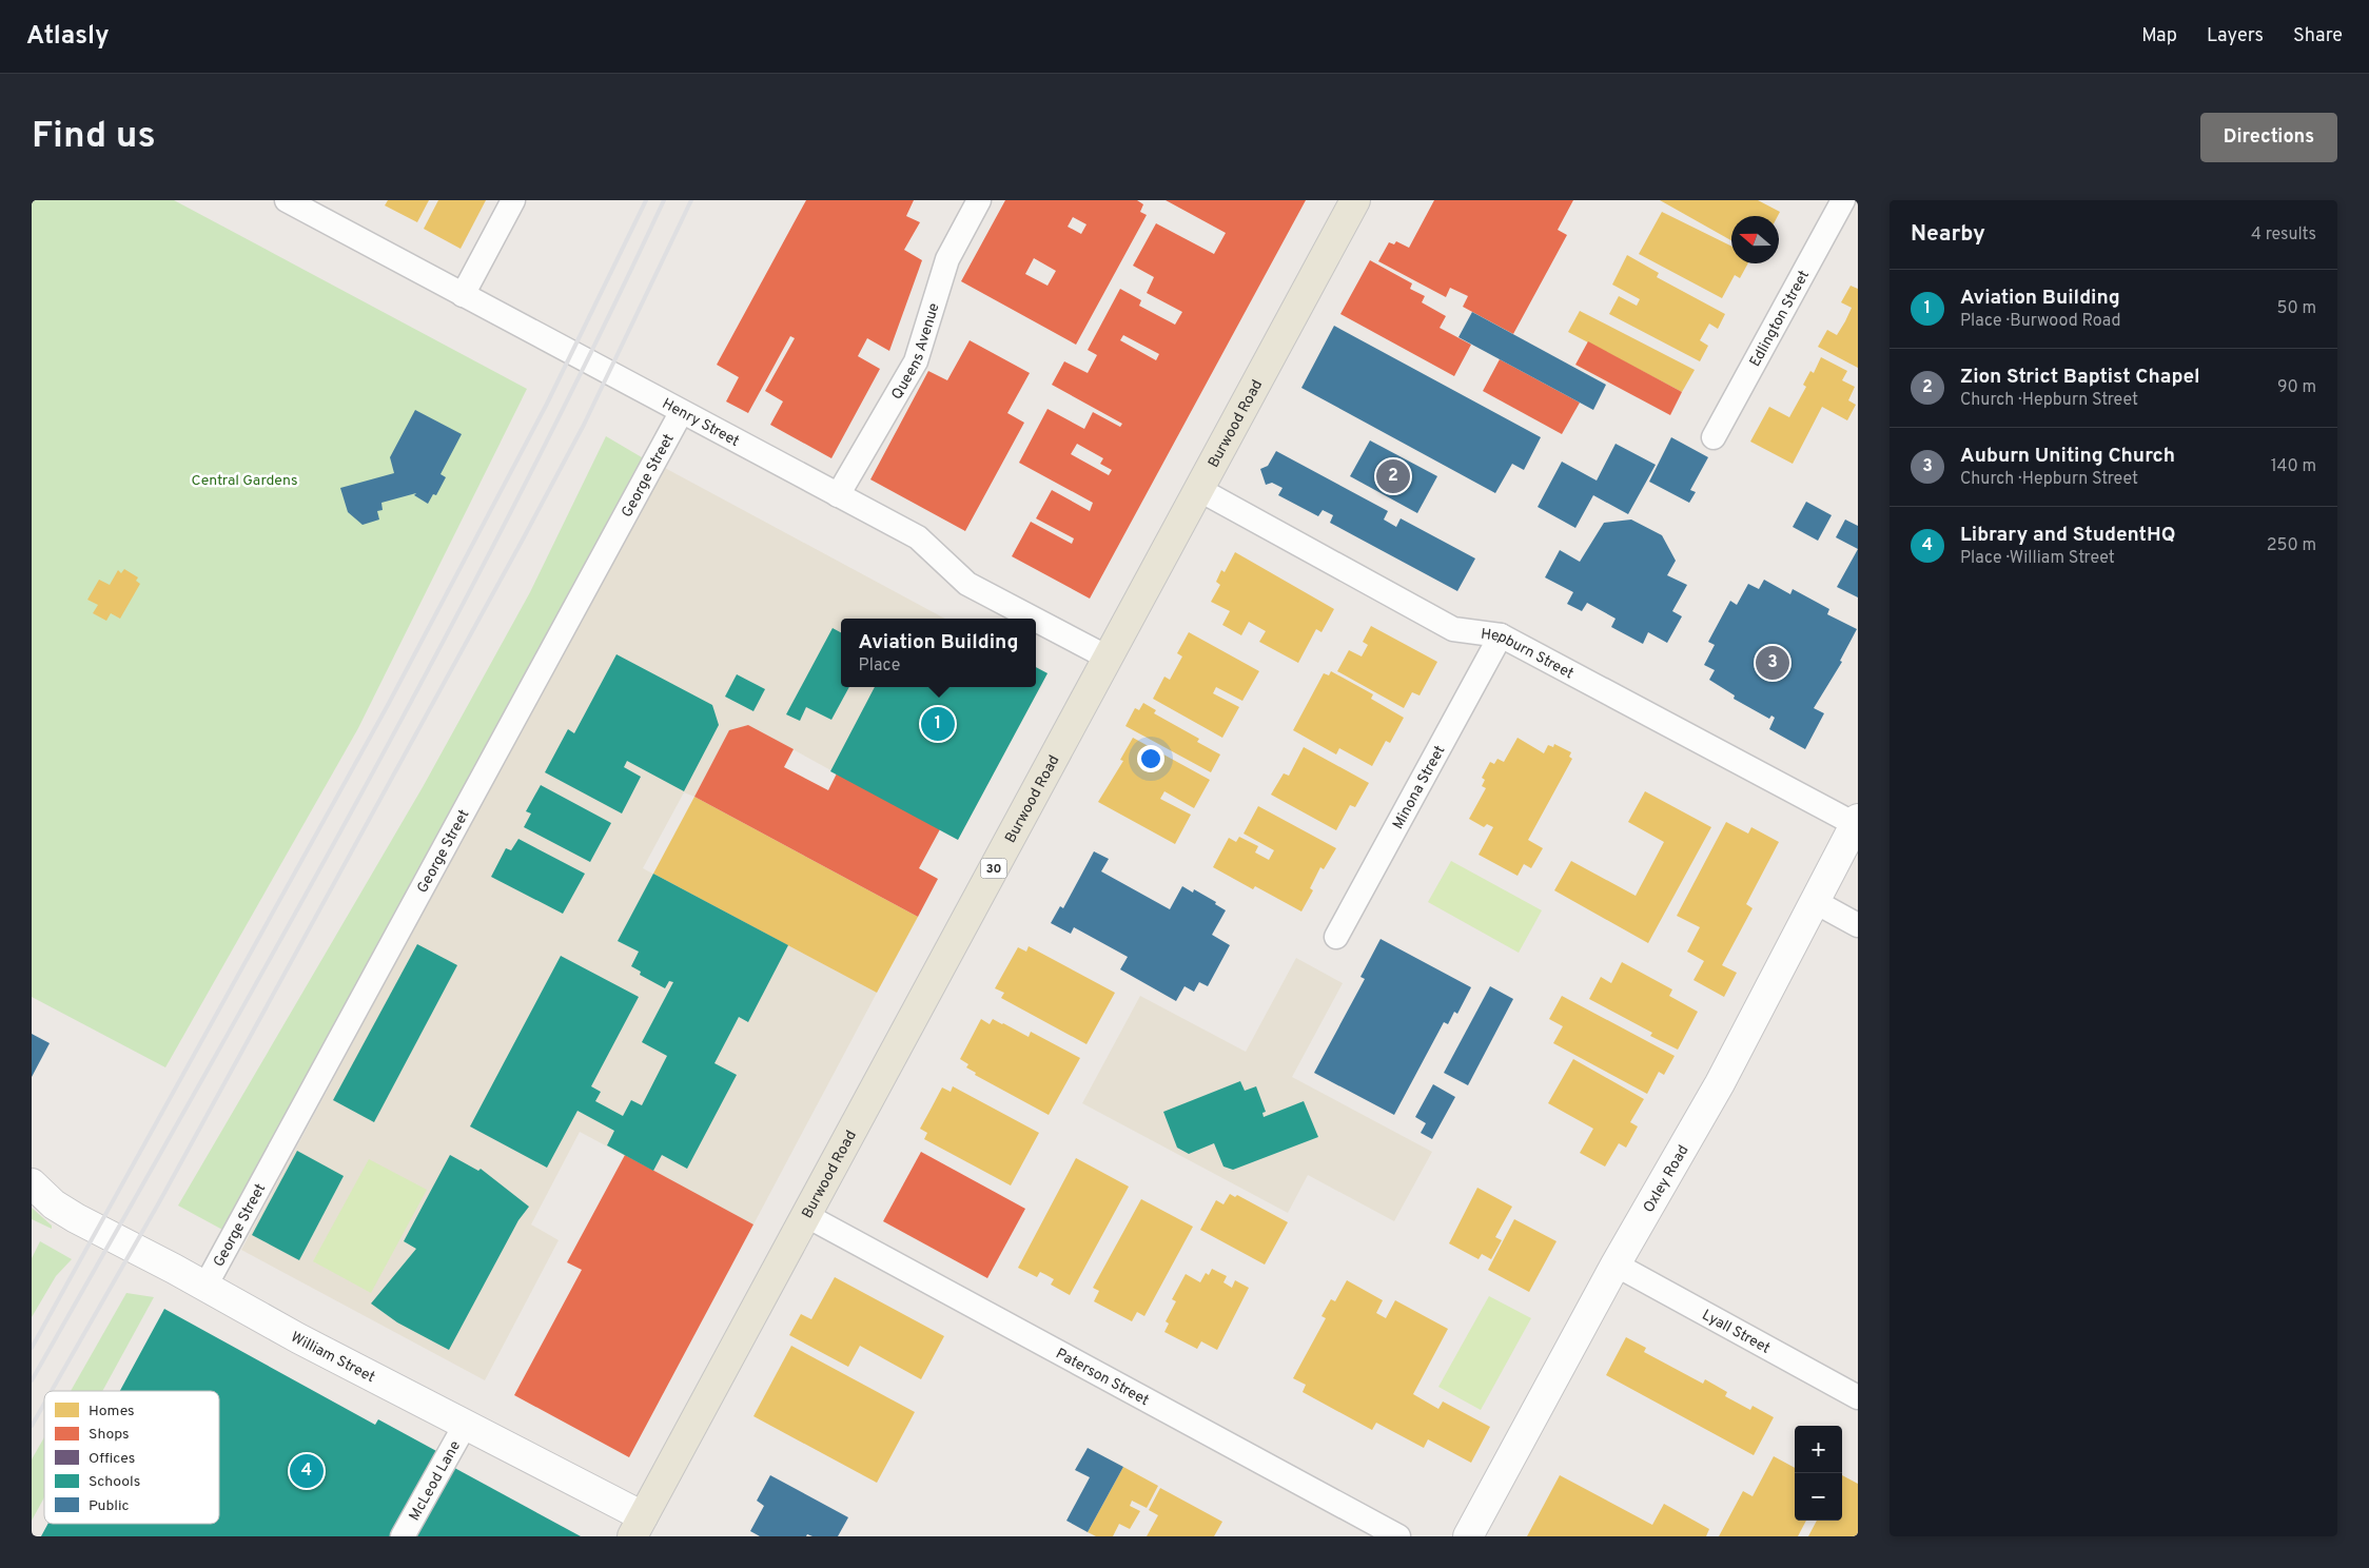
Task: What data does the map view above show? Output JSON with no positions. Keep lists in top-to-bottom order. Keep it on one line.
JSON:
{"streets":{"main road":["Burwood Road","30"],"street":["Edlington Street","Queens Avenue","Henry Street","George Street","Hepburn Street","Minona Street","Oxley Road","Lyall Street","William Street","Paterson Street","McLeod Lane"]},"crossings":[["Queens Avenue","Henry Street"],["Henry Street","Burwood Road"],["Henry Street","George Street"],["Burwood Road","Hepburn Street"],["Burwood Road","William Street"],["Burwood Road","Paterson Street"],["George Street","William Street"],["Hepburn Street","Minona Street"],["Hepburn Street","Oxley Road"],["Oxley Road","Lyall Street"],["William Street","McLeod Lane"]],"parks":["Central Gardens"],"legend":["Homes","Shops","Offices","Schools","Public"],"north":"left","page":{"header":"Atlasly","nav":["Map","Layers","Share"],"buttons":"Directions","title":"Find us","heading":["Nearby","4 results"],"list":[{"mark":"1","name":"Aviation Building","note":"Place · Burwood Road","value":"50 m"},{"mark":"2","name":"Zion Strict Baptist Chapel","note":"Church · Hepburn Street","value":"90 m"},{"mark":"3","name":"Auburn Uniting Church","note":"Church · Hepburn Street","value":"140 m"},{"mark":"4","name":"Library and StudentHQ","note":"Place · William Street","value":"250 m"}],"pins":["2","3","1","4"],"popup":["Aviation Building","Place"],"map_buttons":["+","−"]}}
